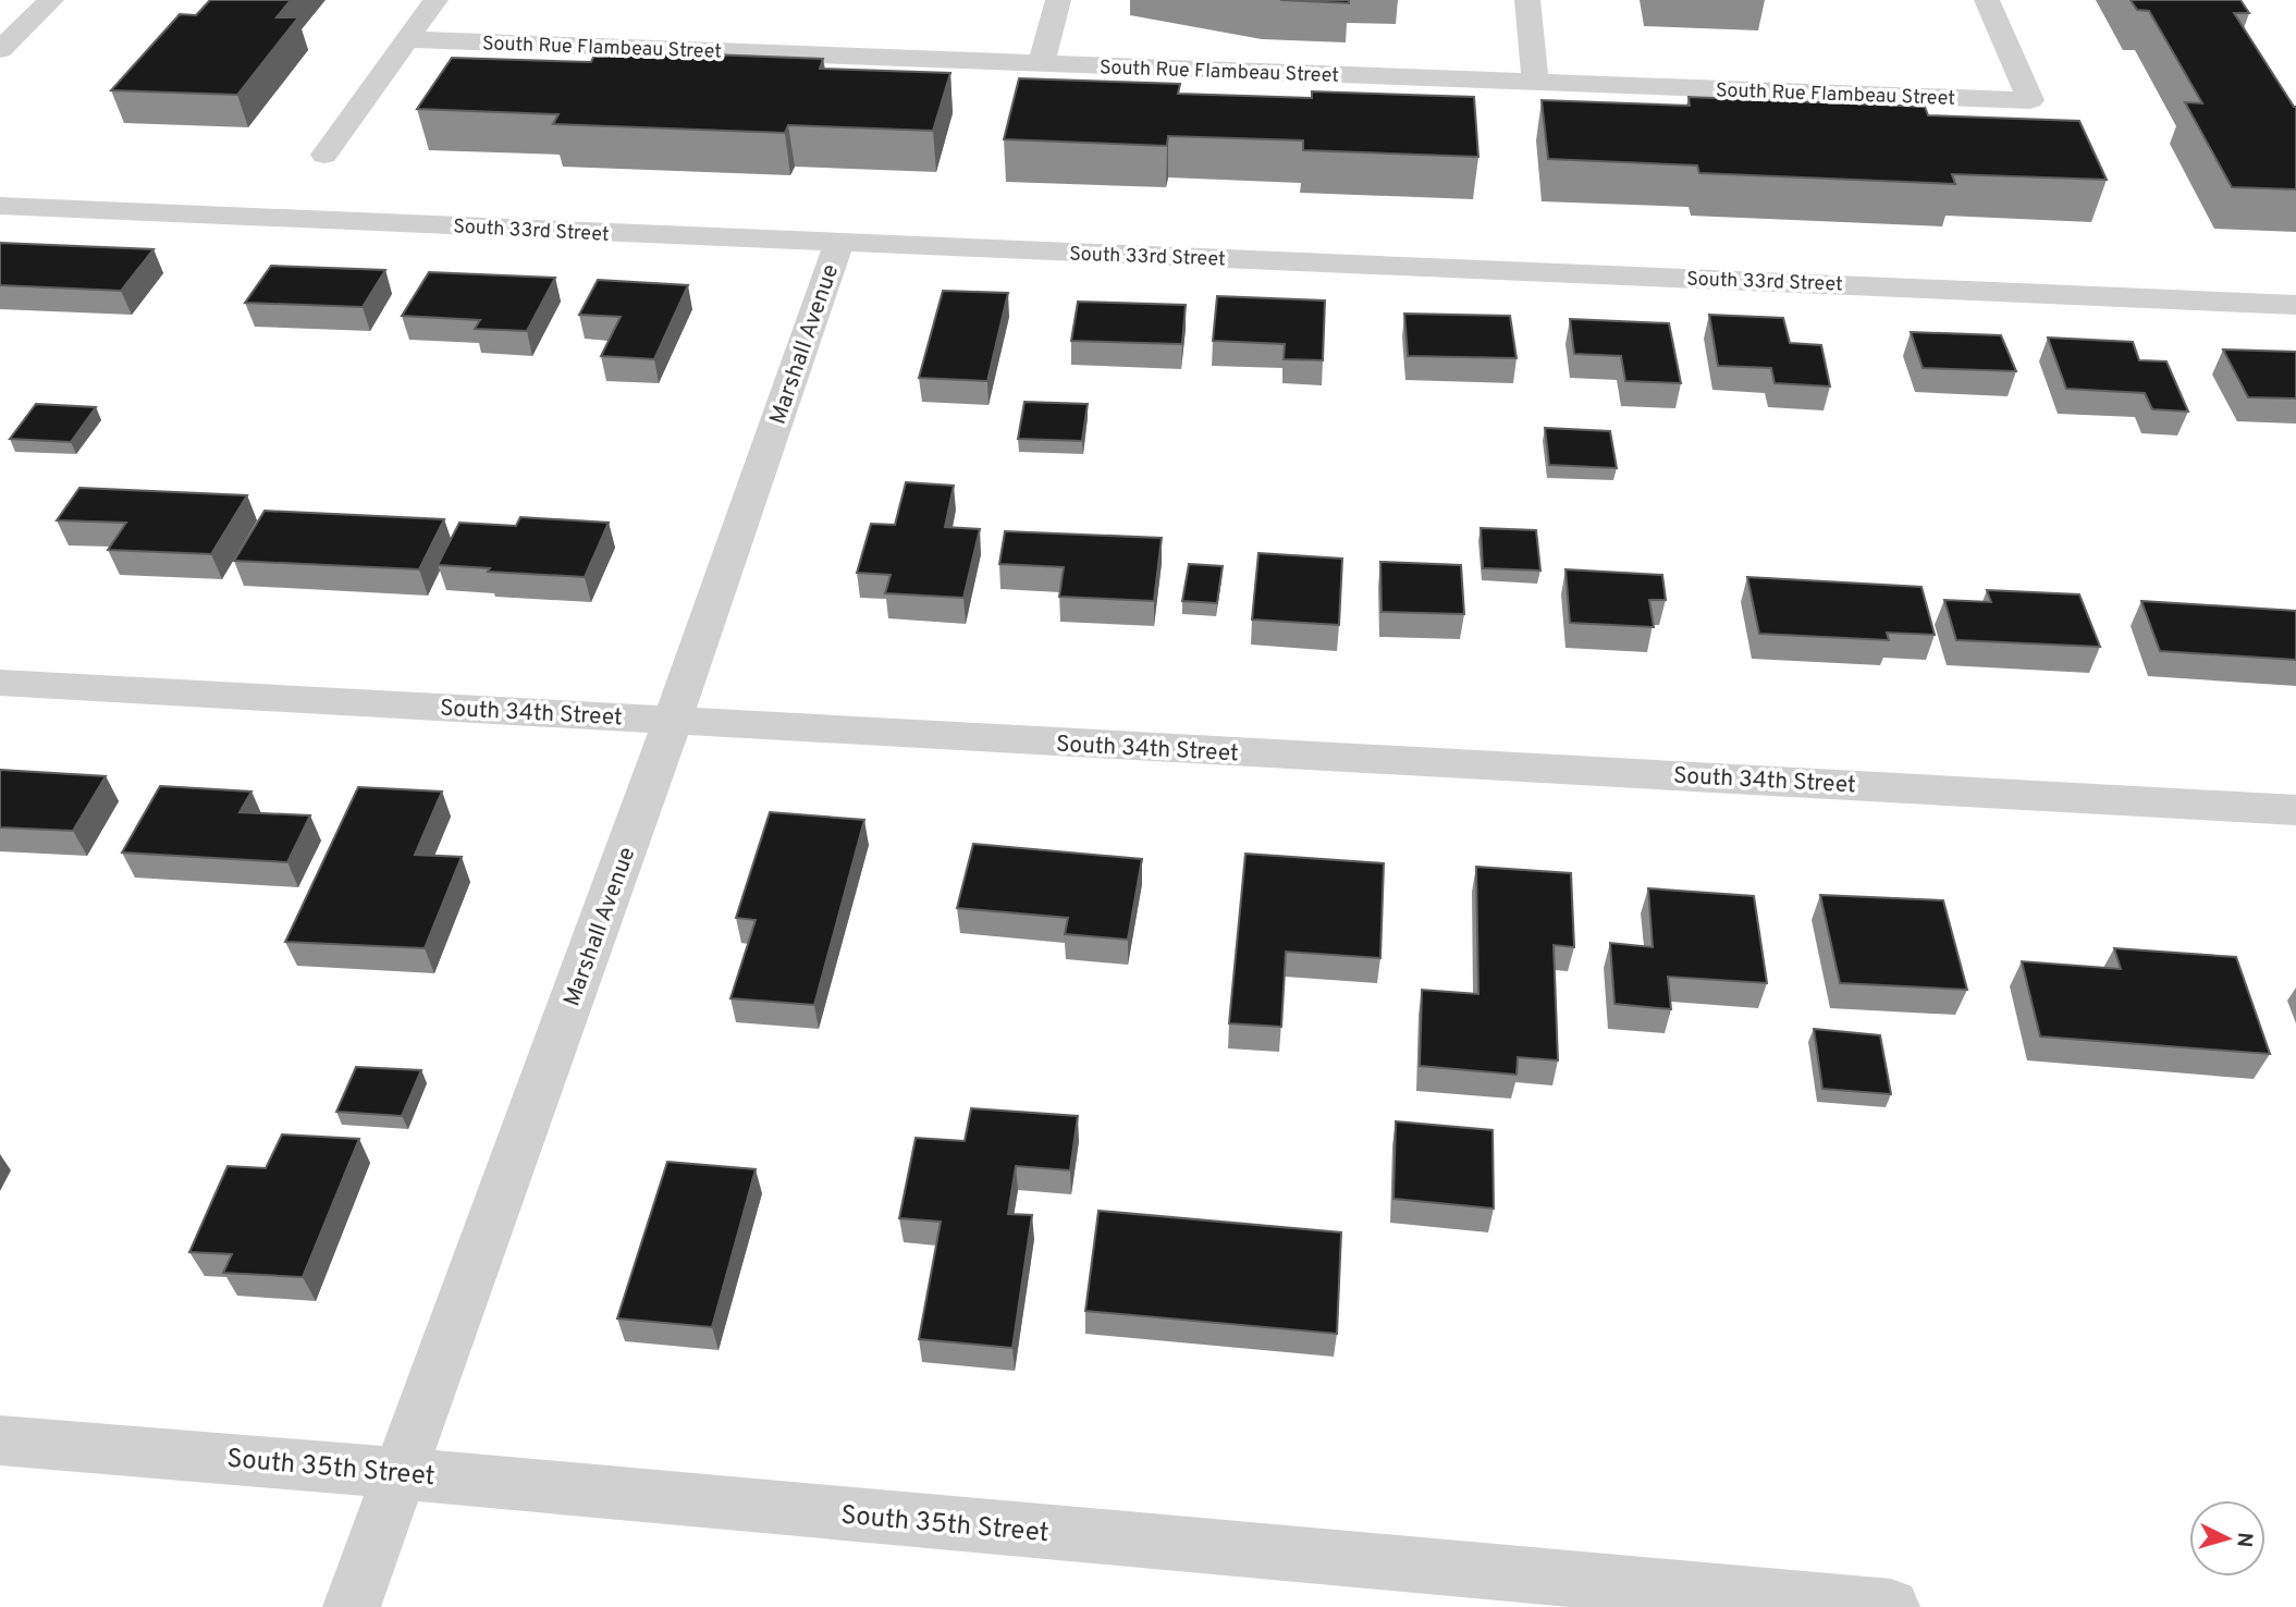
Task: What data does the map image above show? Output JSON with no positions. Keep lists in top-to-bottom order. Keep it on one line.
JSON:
{"streets":{"street":["South Rue Flambeau Street","South 33rd Street","Marshall Avenue","South 34th Street","South 35th Street"]},"crossings":[["South 33rd Street","Marshall Avenue"],["Marshall Avenue","South 34th Street"],["Marshall Avenue","South 35th Street"]],"north":"right"}
